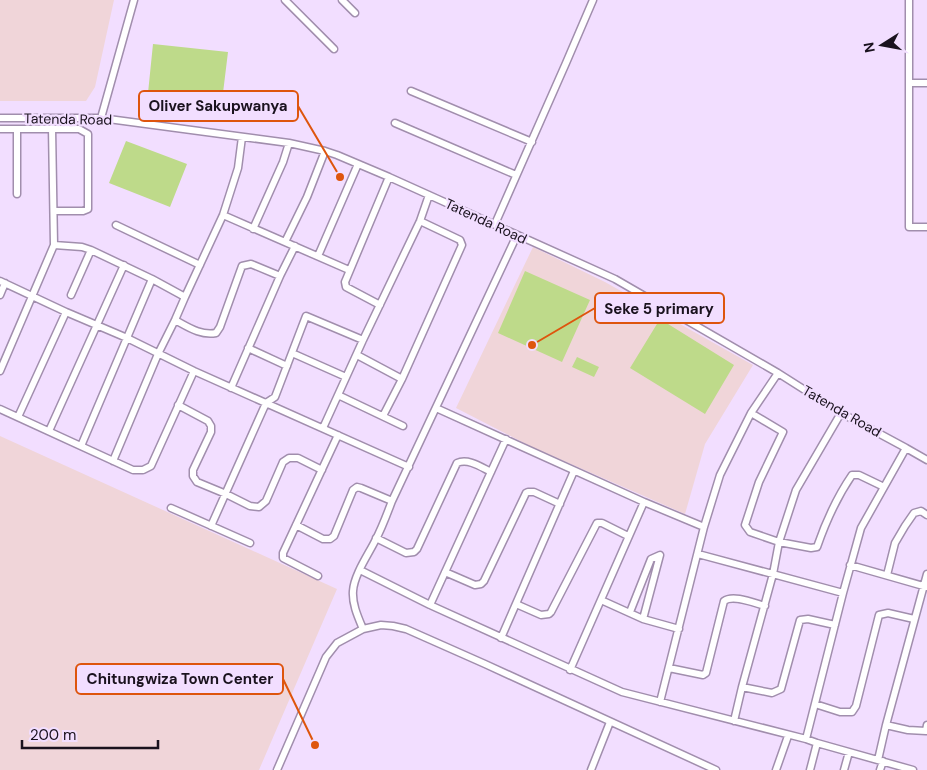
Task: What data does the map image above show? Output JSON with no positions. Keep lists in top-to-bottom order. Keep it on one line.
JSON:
{"streets":{"street":["Tatenda Road"]},"places":["Oliver Sakupwanya","Seke 5 primary","Chitungwiza Town Center"],"scale_bar":"200 m","north":"left"}
